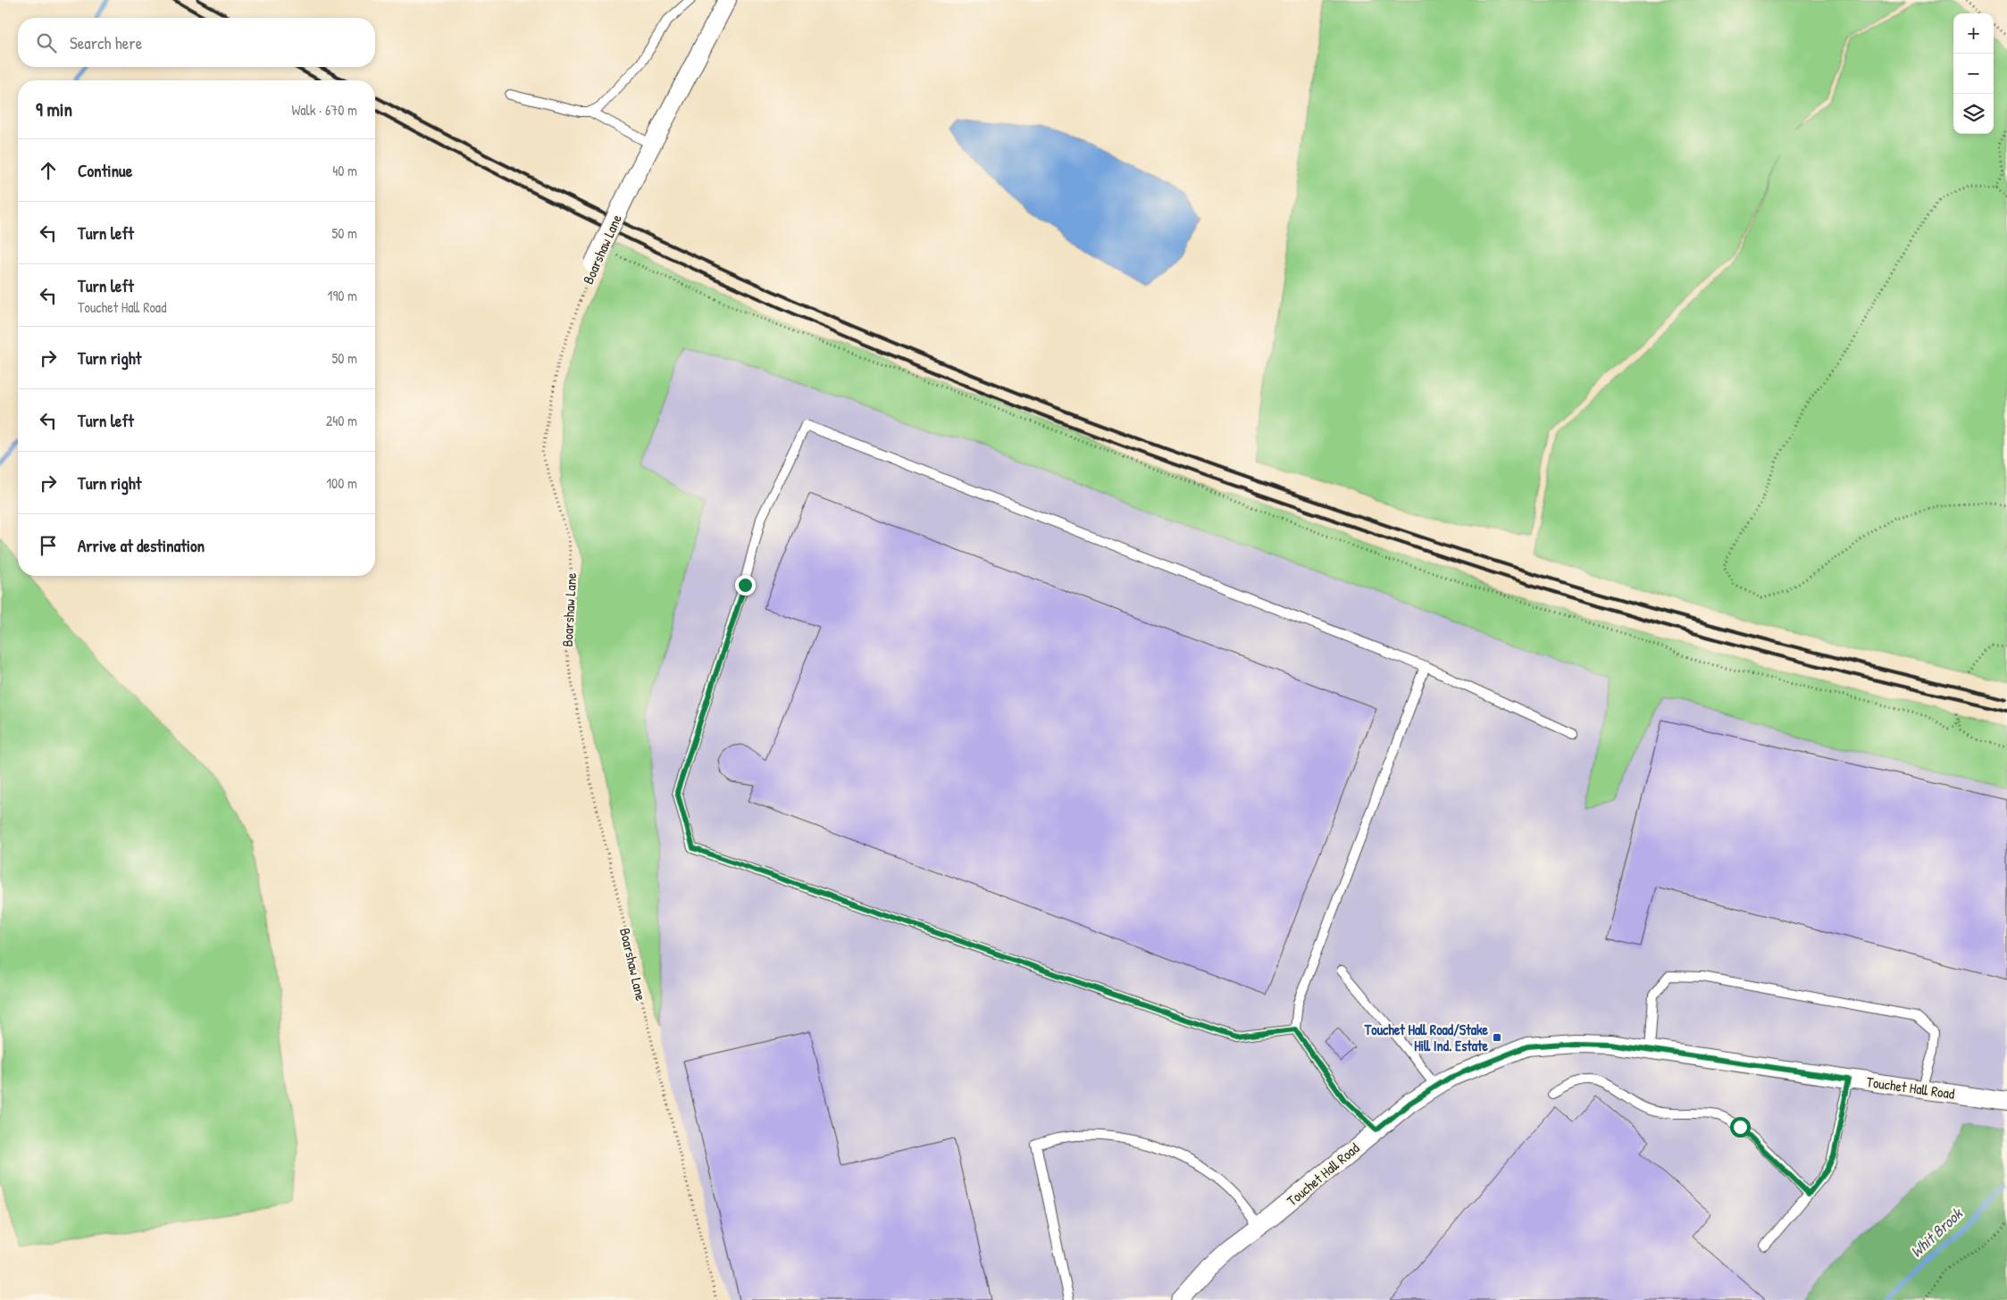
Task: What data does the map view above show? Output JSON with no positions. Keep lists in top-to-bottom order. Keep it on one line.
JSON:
{"streets":{"street":["Boarshaw Lane","Touchet Hall Road"]},"water":["Whit Brook"],"places":{"transit":["Touchet Hall Road/Stake Hill Ind. Estate"]},"page":{"map_buttons":["+","−"],"search":"Search here","heading":["9 min","Walk · 670 m"],"list":[["Continue","40 m"],["Turn left","50 m"],["Turn left","Touchet Hall Road","190 m"],["Turn right","50 m"],["Turn left","240 m"],["Turn right","100 m"],"Arrive at destination"]}}
